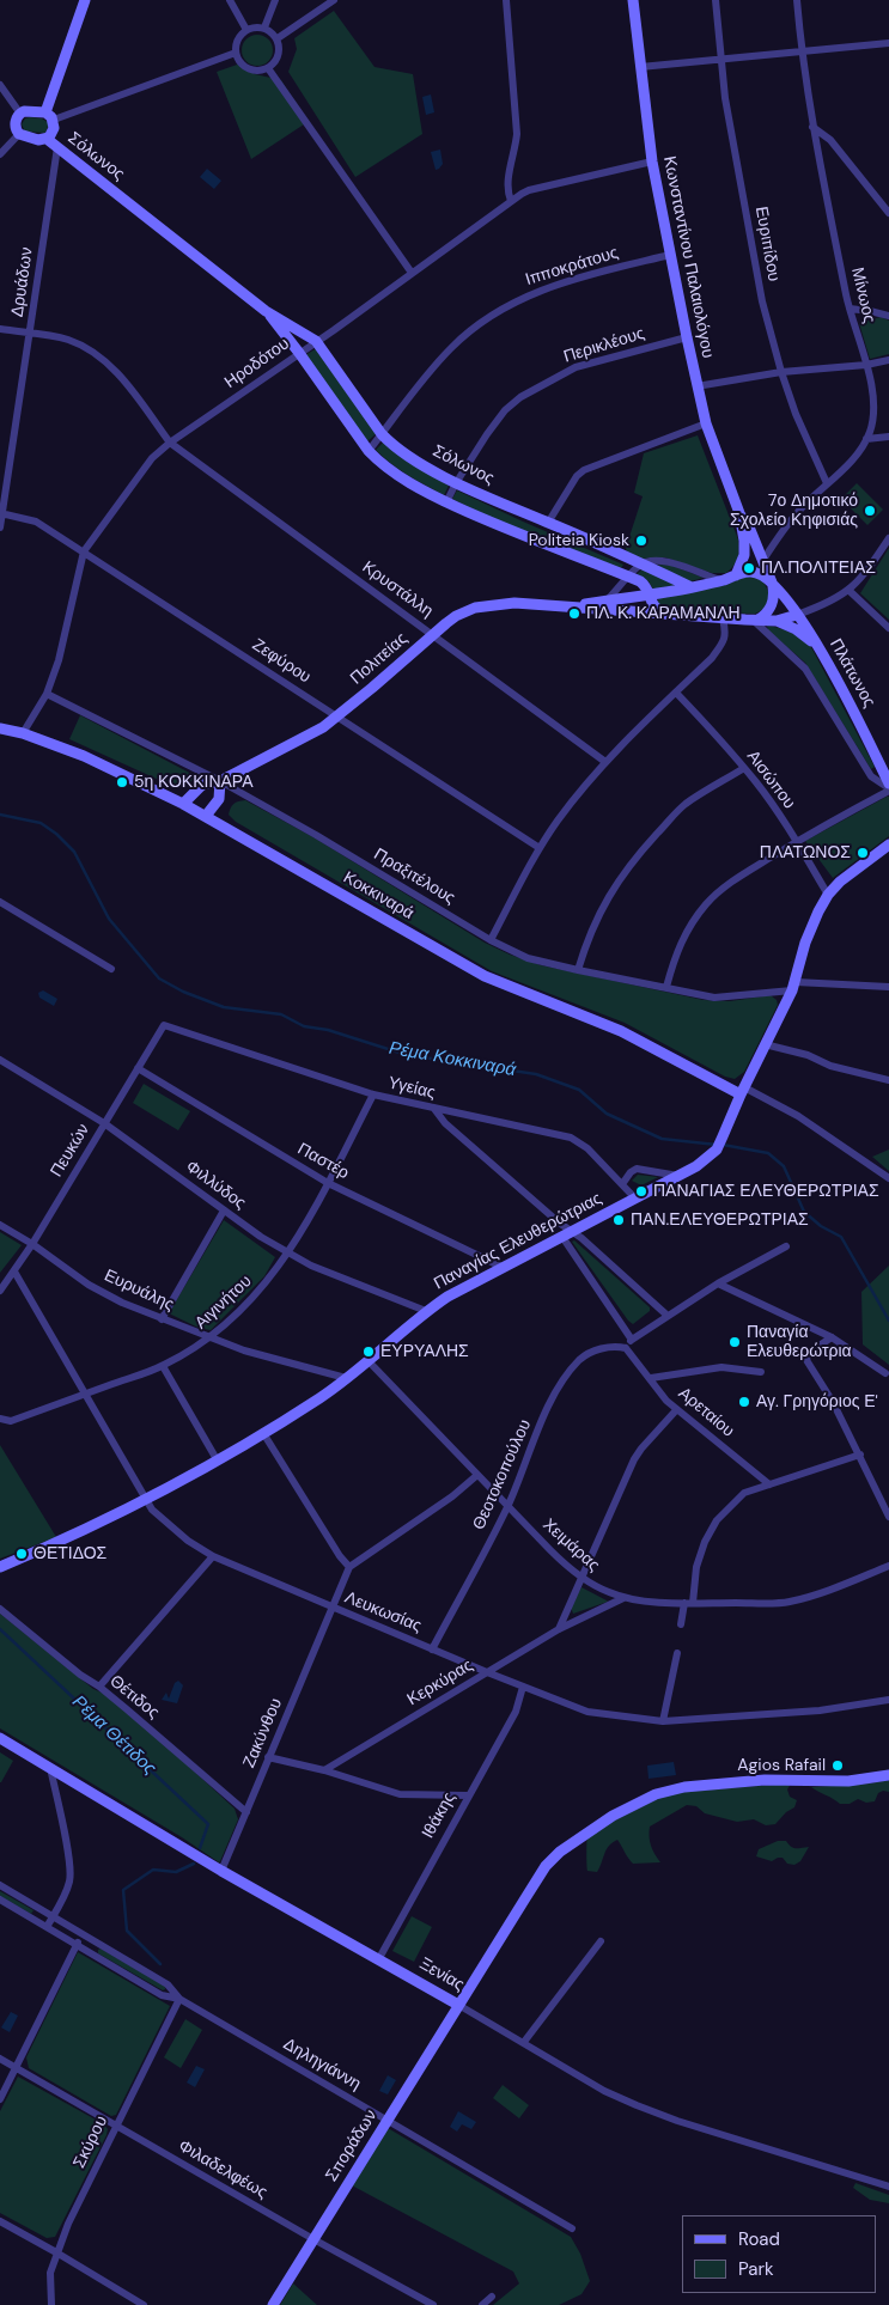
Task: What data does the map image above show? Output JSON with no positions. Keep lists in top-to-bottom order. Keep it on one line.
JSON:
{"streets":{"street":["Σόλωνος","Ευριπίδου","Κωνσταντίνου Παλαιολόγου","Ιπποκράτους","Δρυάδων","Μίνωος","Περικλέους","Ηροδότου","Κρυστάλλη","Πολιτείας","Ζεφύρου","Πλάτωνος","Αισώπου","Πραξιτέλους","Κοκκιναρά","Υγείας","Πευκών","Παστέρ","Φιλλύδος","Παναγίας Ελευθερώτριας","Ευρυάλης","Αιγινήτου","Αρεταίου","Θεοτοκοπούλου","Χειμάρας","Λευκωσίας","Κερκύρας","Θέτιδος","Ζακύνθου","Ιθάκης","Ξενίας","Δηληγιάννη","Σκύρου","Σποράδων","Φιλαδελφέως"]},"crossings":[["Σόλωνος","Ιπποκράτους"],["Σόλωνος","Δρυάδων"],["Σόλωνος","Περικλέους"],["Σόλωνος","Ηροδότου"],["Σόλωνος","Πολιτείας"],["Ευριπίδου","Μίνωος"],["Κωνσταντίνου Παλαιολόγου","Ιπποκράτους"],["Κωνσταντίνου Παλαιολόγου","Μίνωος"],["Κωνσταντίνου Παλαιολόγου","Περικλέους"],["Κωνσταντίνου Παλαιολόγου","Ηροδότου"],["Κωνσταντίνου Παλαιολόγου","Πολιτείας"],["Κωνσταντίνου Παλαιολόγου","Πλάτωνος"],["Δρυάδων","Κρυστάλλη"],["Δρυάδων","Ζεφύρου"],["Ηροδότου","Κρυστάλλη"],["Ηροδότου","Ζεφύρου"],["Ηροδότου","Πραξιτέλους"],["Ηροδότου","Κοκκιναρά"],["Κρυστάλλη","Πολιτείας"],["Πολιτείας","Ζεφύρου"],["Πολιτείας","Πραξιτέλους"],["Πολιτείας","Κοκκιναρά"],["Αισώπου","Παναγίας Ελευθερώτριας"],["Πραξιτέλους","Παναγίας Ελευθερώτριας"],["Κοκκιναρά","Παναγίας Ελευθερώτριας"],["Υγείας","Πευκών"],["Υγείας","Παναγίας Ελευθερώτριας"],["Υγείας","Αιγινήτου"],["Πευκών","Παστέρ"],["Πευκών","Φιλλύδος"],["Πευκών","Ευρυάλης"],["Πευκών","Λευκωσίας"],["Παστέρ","Παναγίας Ελευθερώτριας"],["Παστέρ","Αιγινήτου"],["Φιλλύδος","Παναγίας Ελευθερώτριας"],["Φιλλύδος","Αιγινήτου"],["Παναγίας Ελευθερώτριας","Ευρυάλης"],["Παναγίας Ελευθερώτριας","Χειμάρας"],["Παναγίας Ελευθερώτριας","Λευκωσίας"],["Ευρυάλης","Αιγινήτου"],["Αιγινήτου","Λευκωσίας"],["Αρεταίου","Θεοτοκοπούλου"],["Θεοτοκοπούλου","Χειμάρας"],["Θεοτοκοπούλου","Λευκωσίας"],["Χειμάρας","Κερκύρας"],["Λευκωσίας","Κερκύρας"],["Λευκωσίας","Ζακύνθου"],["Λευκωσίας","Ιθάκης"],["Θέτιδος","Ζακύνθου"],["Ζακύνθου","Ξενίας"],["Ιθάκης","Ξενίας"],["Ξενίας","Σποράδων"],["Δηληγιάννη","Σκύρου"],["Δηληγιάννη","Σποράδων"],["Σκύρου","Φιλαδελφέως"],["Σποράδων","Φιλαδελφέως"]],"water":["Ρέμα Κοκκιναρά","Ρέμα Θέτιδος"],"places":["7ο Δημοτικό Σχολείο Κηφισιάς","Politeia Kiosk","ΠΛ.ΠΟΛΙΤΕΙΑΣ","ΠΛ. Κ. ΚΑΡΑΜΑΝΛΗ","5η ΚΟΚΚΙΝΑΡΑ","ΠΛΑΤΩΝΟΣ","ΠΑΝΑΓΙΑΣ ΕΛΕΥΘΕΡΩΤΡΙΑΣ","ΠΑΝ.ΕΛΕΥΘΕΡΩΤΡΙΑΣ","Παναγία Ελευθερώτρια","ΕΥΡΥΑΛΗΣ","Αγ. Γρηγόριος Ε'","ΘΕΤΙΔΟΣ","Agios Rafail"],"legend":["Road","Park"]}
